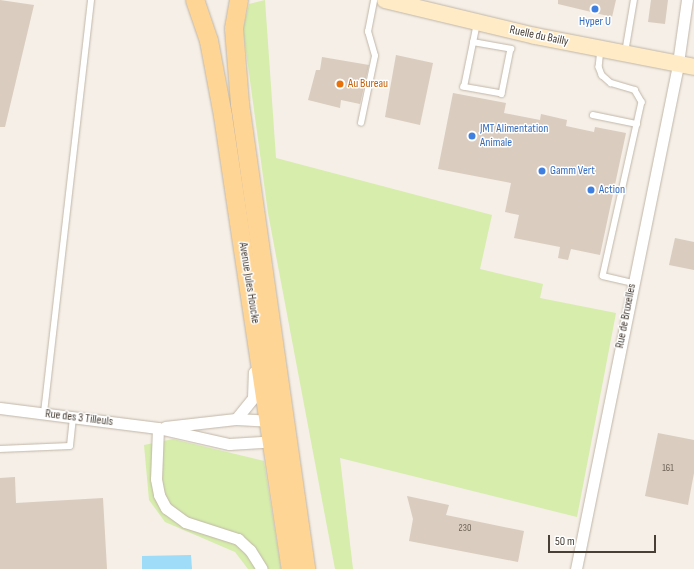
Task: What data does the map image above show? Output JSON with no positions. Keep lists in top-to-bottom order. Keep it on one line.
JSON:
{"streets":{"main road":["Avenue Jules Houcke"],"street":["Ruelle du Bailly","Rue de Bruxelles","Rue des 3 Tilleuls"]},"crossings":[["Ruelle du Bailly","Rue de Bruxelles"],["Avenue Jules Houcke","Rue des 3 Tilleuls"]],"places":["Hyper U","Au Bureau","JMT Alimentation Animale","Gamm Vert","Action"],"house_numbers":["161","230"],"scale_bar":"50 m"}
